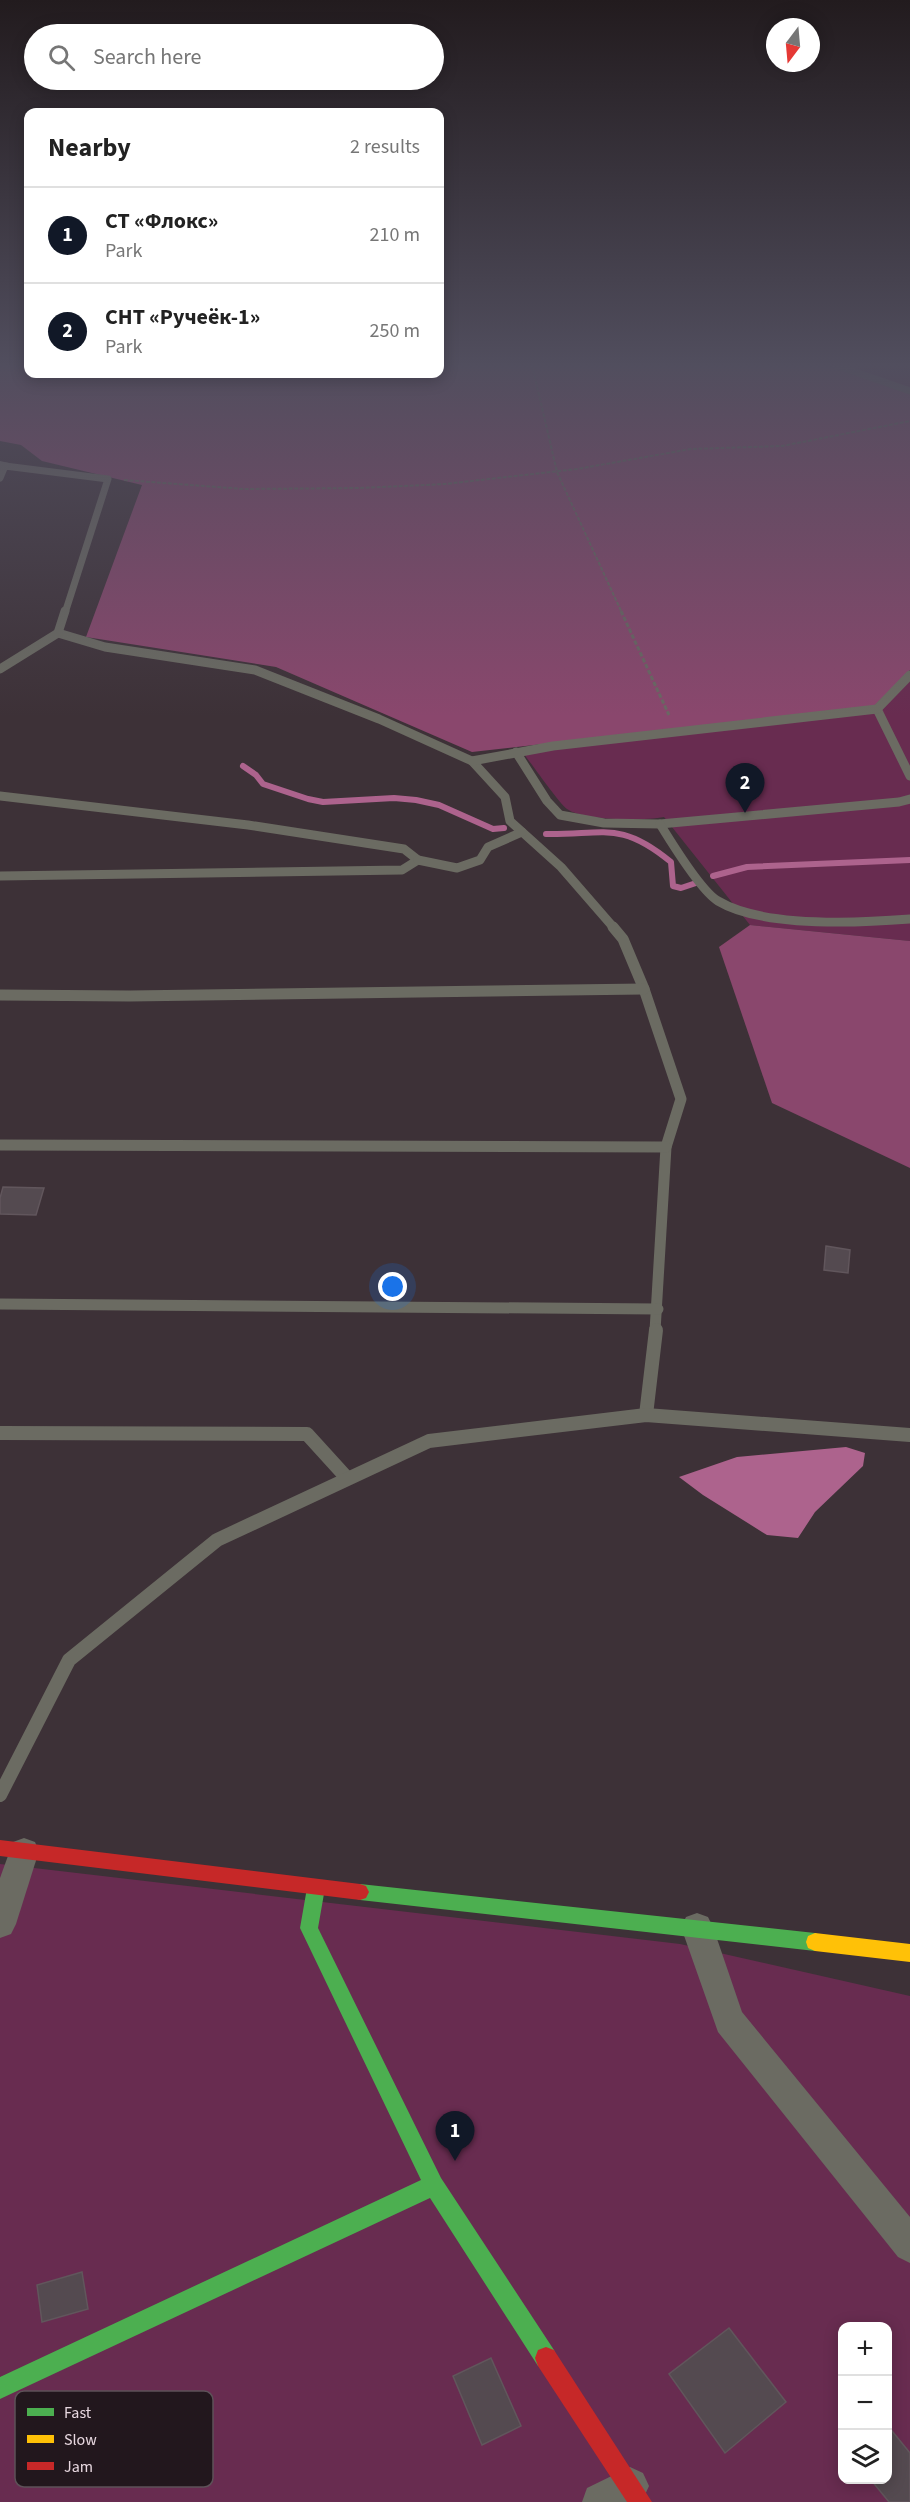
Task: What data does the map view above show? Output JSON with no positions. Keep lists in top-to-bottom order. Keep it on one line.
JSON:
{"legend":["Fast","Slow","Jam"],"north":"bottom","page":{"search":"Search here","heading":["Nearby","2 results"],"list":[{"mark":"1","name":"СТ «Флокс»","note":"Park","value":"210 m"},{"mark":"2","name":"СНТ «Ручеёк-1»","note":"Park","value":"250 m"}],"pins":["2","1"],"map_buttons":["+","−"]}}
